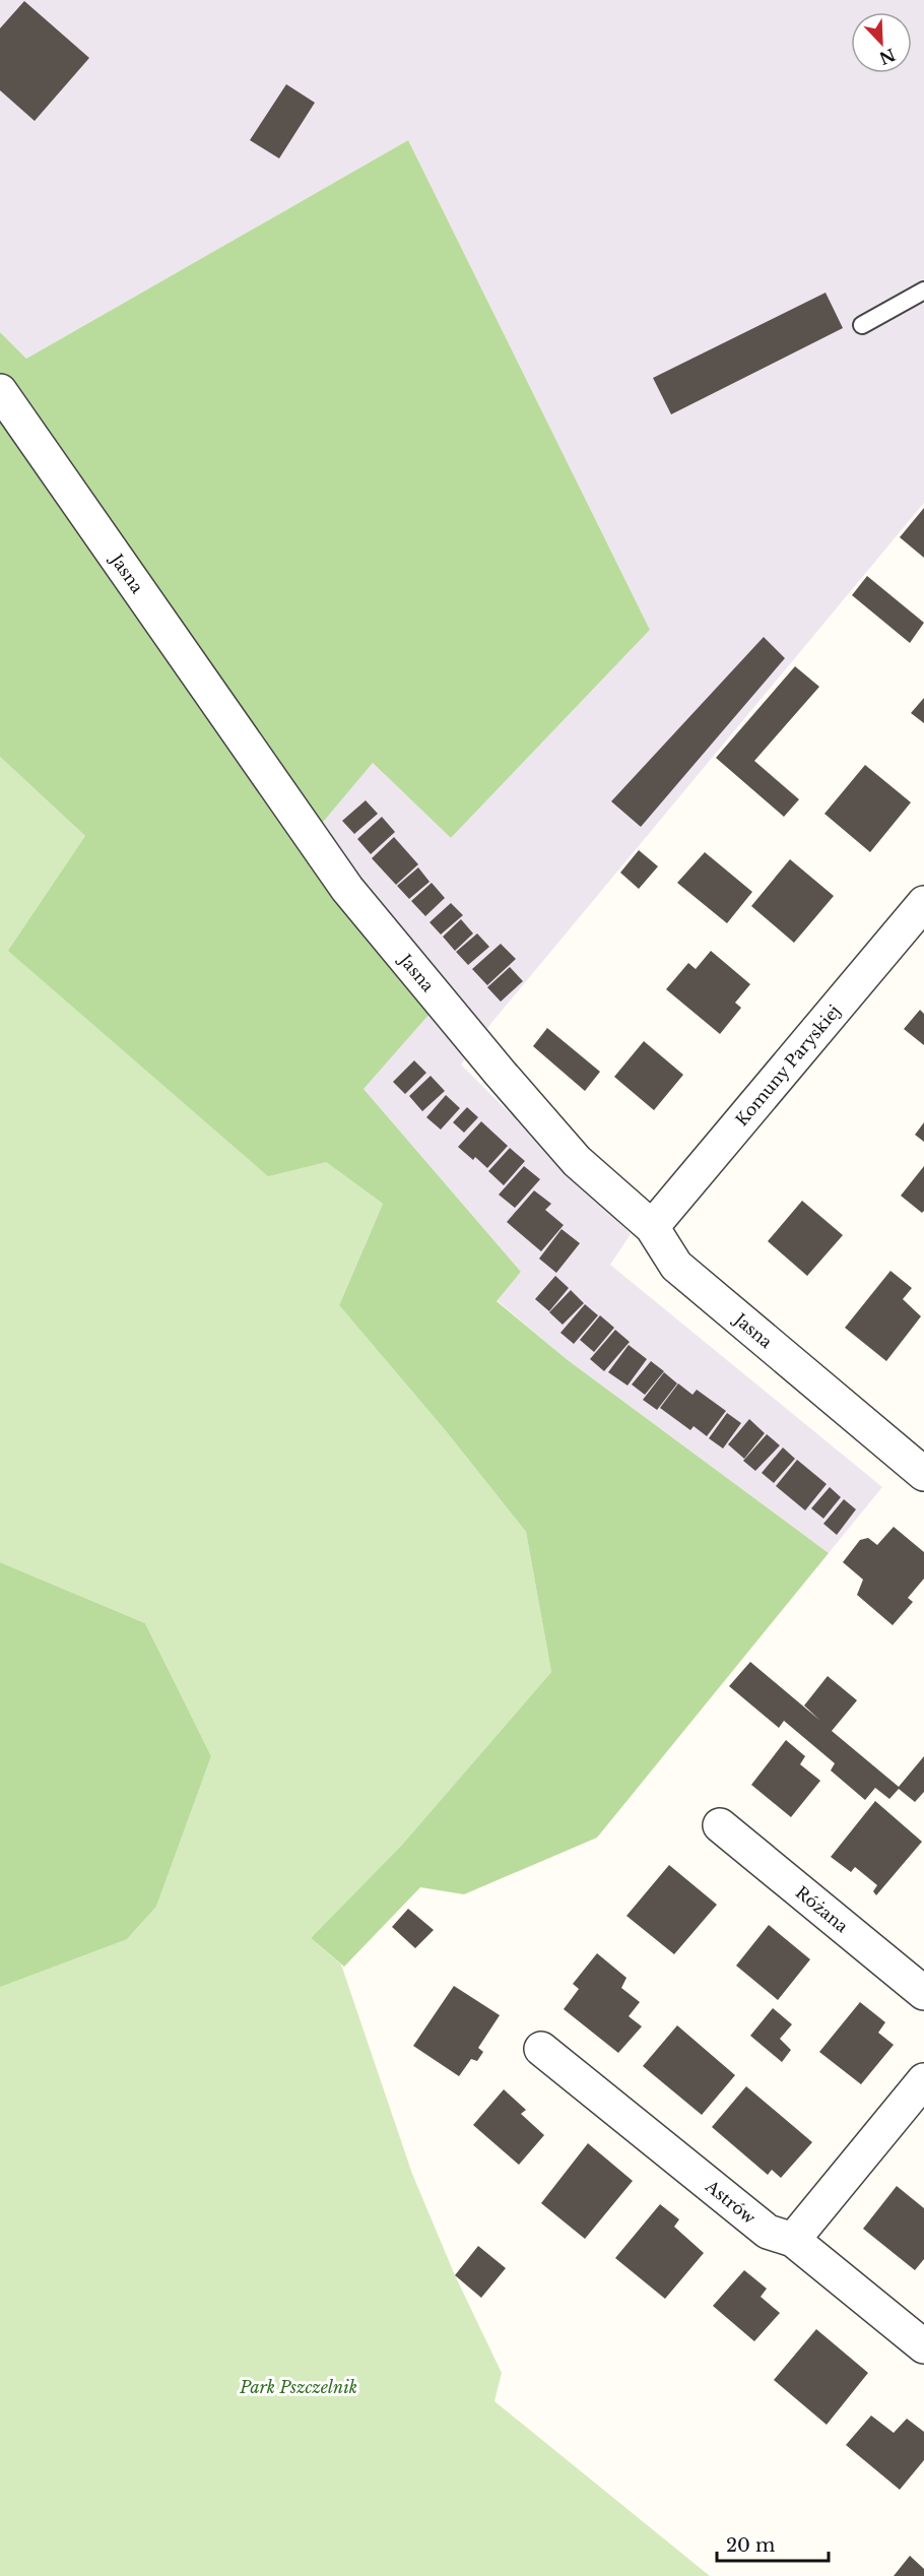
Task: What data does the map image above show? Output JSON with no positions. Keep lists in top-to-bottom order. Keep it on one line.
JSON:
{"streets":{"street":["Jasna","Komuny Paryskiej","Różana","Astrów"]},"crossings":[["Jasna","Komuny Paryskiej"]],"parks":["Park Pszczelnik"],"scale_bar":"20 m","north":"bottom right"}
